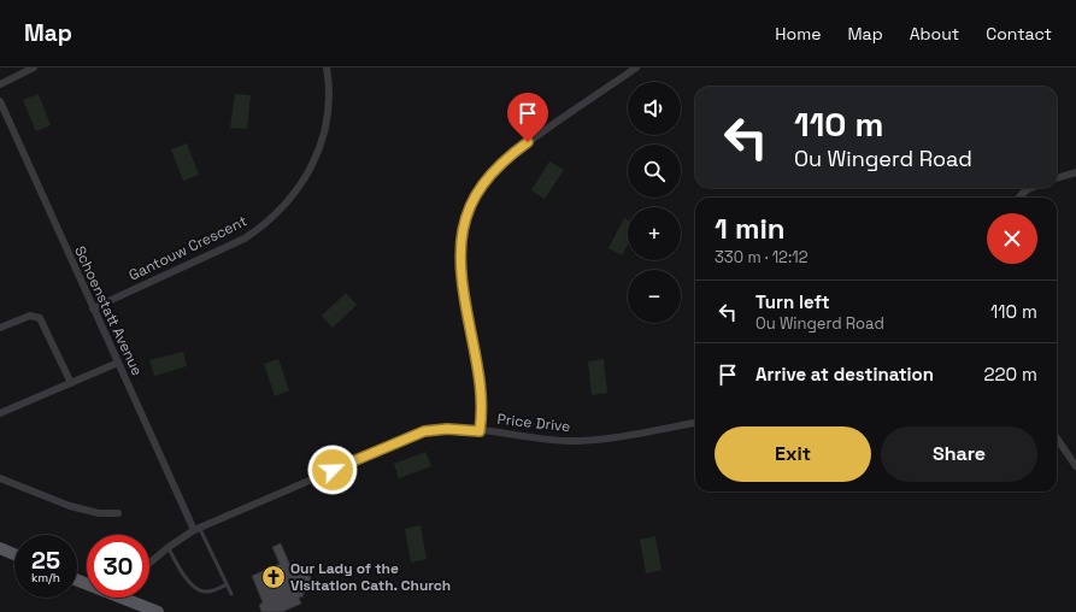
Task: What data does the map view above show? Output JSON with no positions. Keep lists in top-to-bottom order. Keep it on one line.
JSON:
{"streets":{"street":["Gantouw Crescent","Schoenstatt Avenue","Price Drive"]},"crossings":[["Gantouw Crescent","Schoenstatt Avenue"],["Schoenstatt Avenue","Price Drive"]],"places":{"church":["Our Lady of the Visitation Cath. Church"]},"page":{"header":"Map","nav":["Home","Map","About","Contact"],"map_buttons":["+","−"],"turn":["110 m","Ou Wingerd Road"],"heading":["1 min","330 m · 12:12"],"list":[{"name":"Turn left","note":"Ou Wingerd Road","value":"110 m"},{"name":"Arrive at destination","value":"220 m"}],"buttons":["Exit","Share"],"speed":"25 km/h","limit":"30"}}
